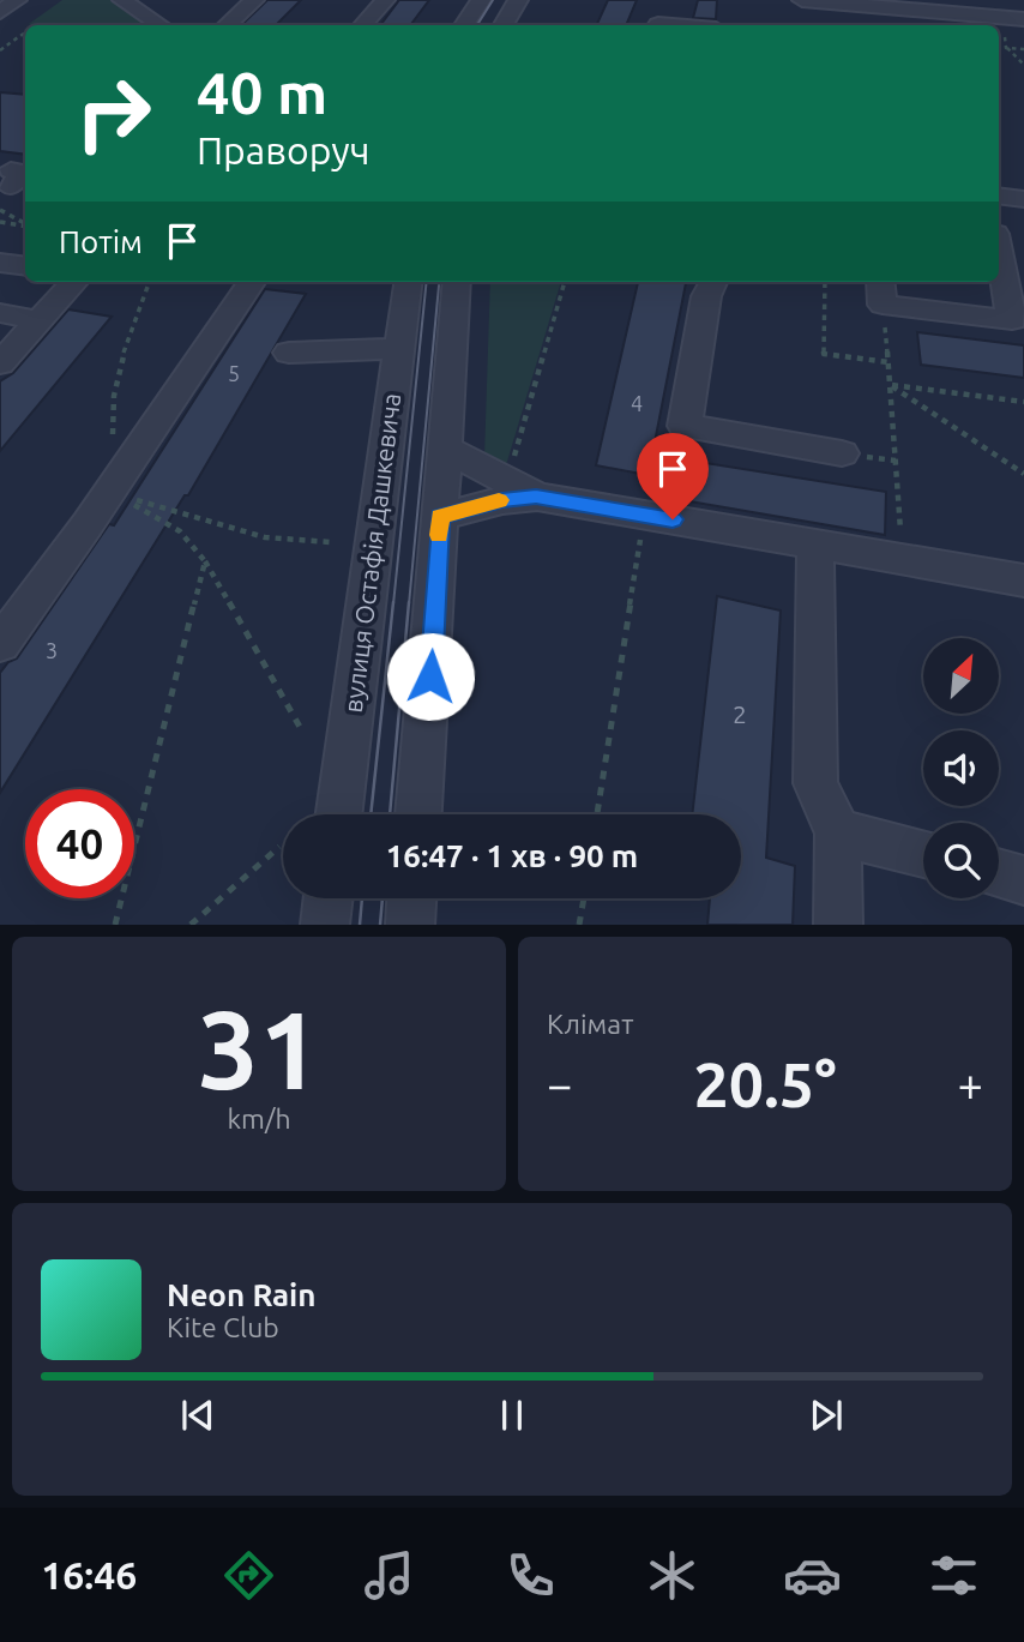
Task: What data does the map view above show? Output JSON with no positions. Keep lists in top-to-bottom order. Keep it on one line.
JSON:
{"streets":{"street":["вулиця Остафія Дашкевича"]},"house_numbers":["5","4","3","2"],"north":"top right","page":{"turn":["40 m","Праворуч"],"then":"Потім","limit":"40","trip":"16:47 · 1 хв · 90 m","tile":[["31","km/h"],"Клімат"],"heat":["−","20.5°","+"],"song":["Neon Rain","Kite Club"],"tabs":"16:46"}}
